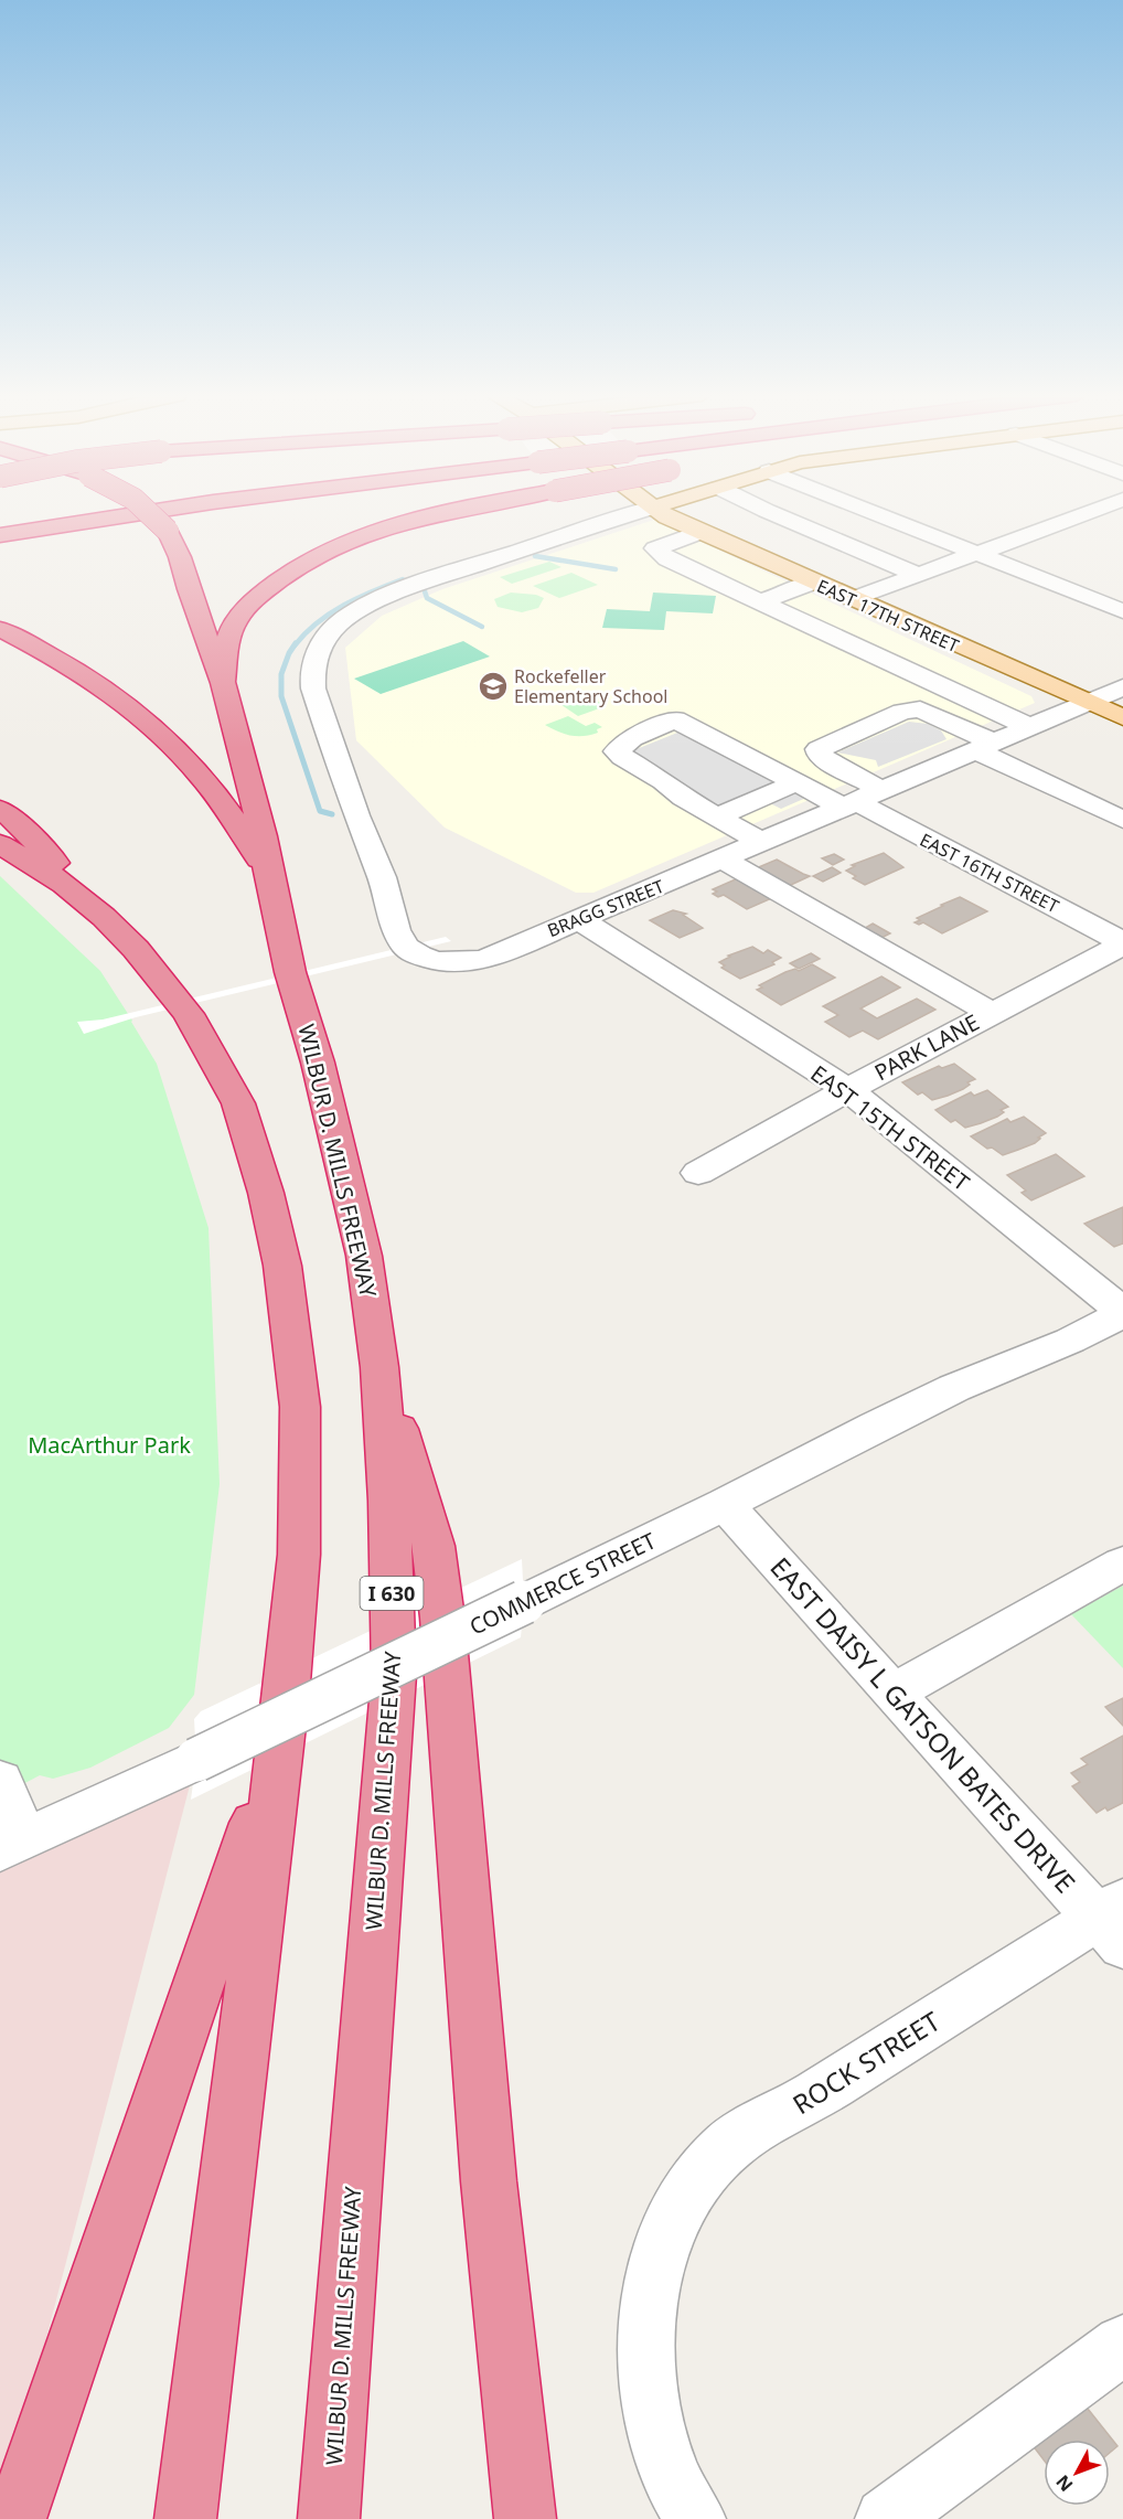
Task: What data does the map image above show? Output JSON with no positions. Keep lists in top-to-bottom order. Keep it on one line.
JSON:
{"streets":{"highway":["WILBUR D. MILLS FREEWAY","I 630"],"main road":["EAST 17TH STREET"],"street":["EAST 16TH STREET","BRAGG STREET","PARK LANE","EAST 15TH STREET","COMMERCE STREET","EAST DAISY L GATSON BATES DRIVE","ROCK STREET"]},"crossings":[["EAST 17TH STREET","BRAGG STREET"],["EAST 16TH STREET","BRAGG STREET"],["EAST 16TH STREET","PARK LANE"],["BRAGG STREET","EAST 15TH STREET"],["PARK LANE","EAST 15TH STREET"],["EAST 15TH STREET","COMMERCE STREET"],["COMMERCE STREET","EAST DAISY L GATSON BATES DRIVE"],["EAST DAISY L GATSON BATES DRIVE","ROCK STREET"]],"parks":["MacArthur Park"],"places":{"school or university":["Rockefeller Elementary School"]},"north":"bottom left"}
